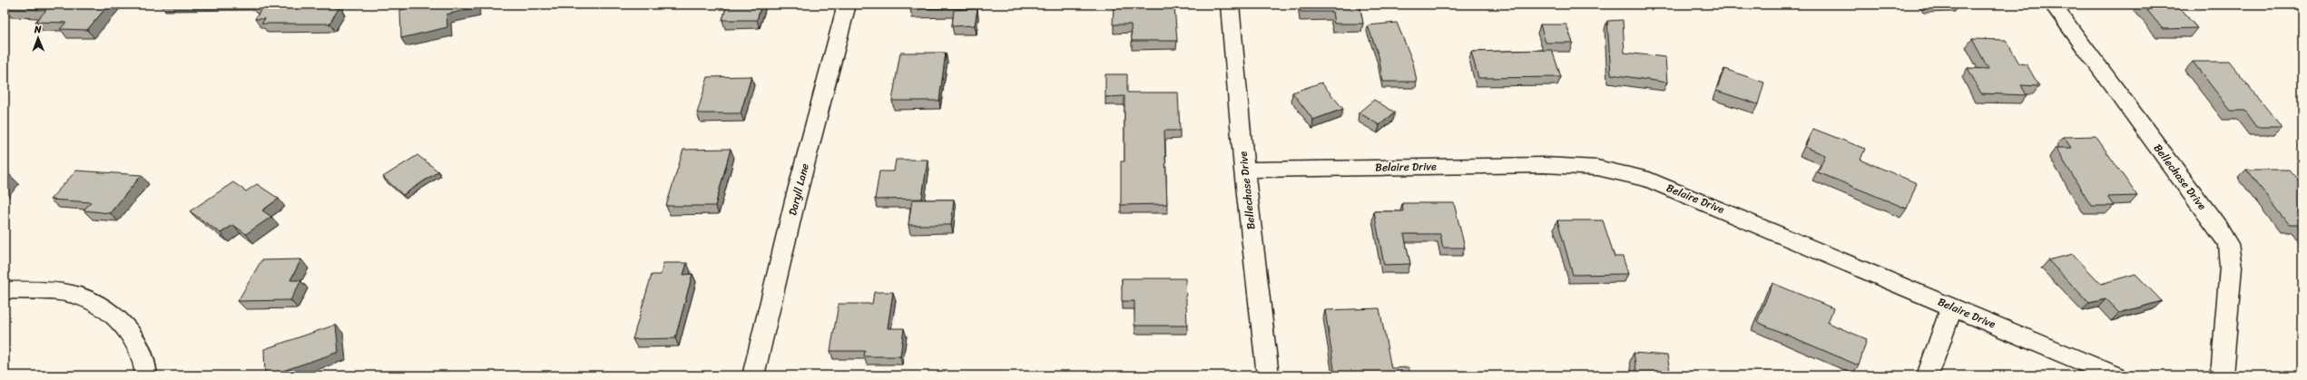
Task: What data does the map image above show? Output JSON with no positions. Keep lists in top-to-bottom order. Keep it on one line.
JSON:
{"streets":{"street":["Belaire Drive","Bellechase Drive","Daryll Lane"]},"crossings":[["Belaire Drive","Bellechase Drive"]],"north":"top"}
